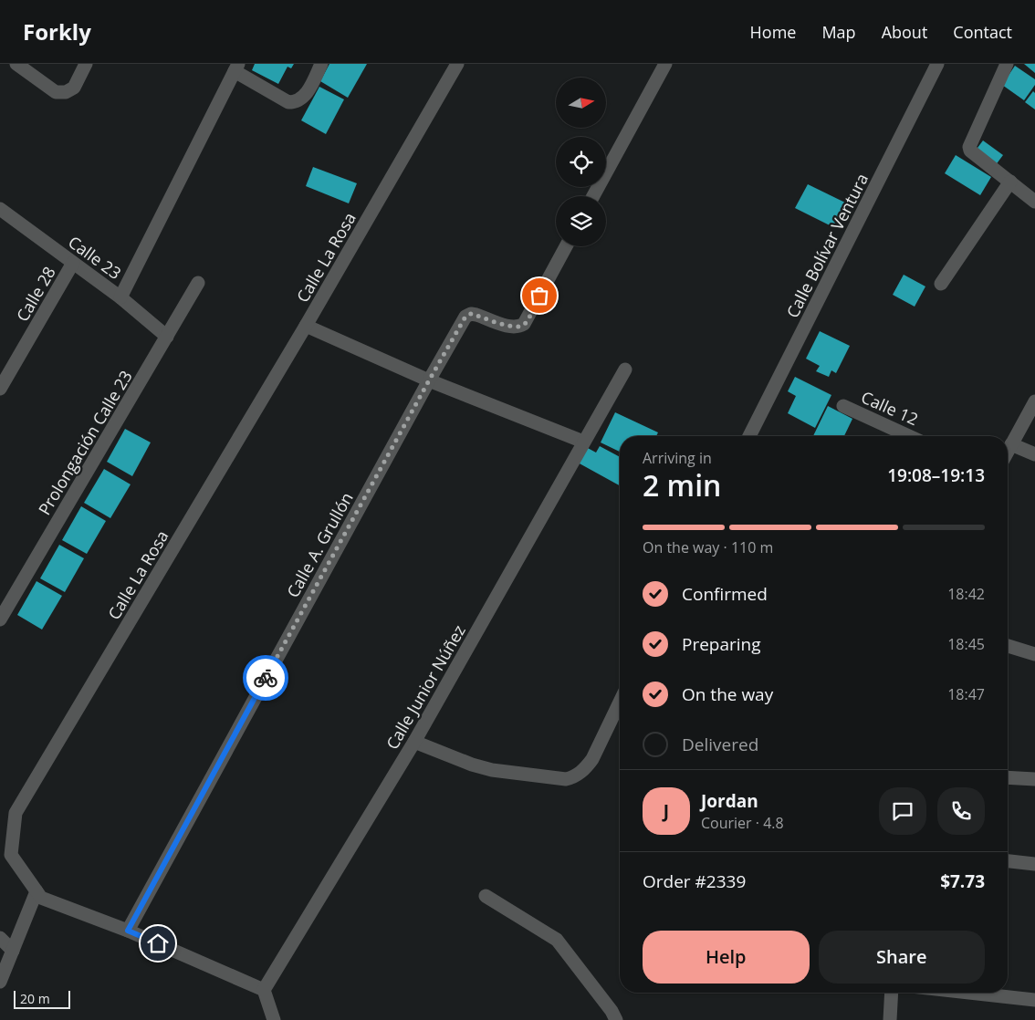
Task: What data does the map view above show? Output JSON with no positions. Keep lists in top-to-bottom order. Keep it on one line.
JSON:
{"streets":{"street":["Calle Bolívar Ventura","Calle 23","Calle La Rosa","Calle 28","Calle 12","Prolongación Calle 23","Calle A. Grullón","Calle Junior Núñez"]},"crossings":[["Calle 23","Calle 28"],["Calle 23","Prolongación Calle 23"],["Calle La Rosa","Calle A. Grullón"],["Calle La Rosa","Calle Junior Núñez"]],"scale_bar":"20 m","north":"right","page":{"header":"Forkly","nav":["Home","Map","About","Contact"],"heading":["2 min","Arriving in","19:08–19:13"],"panel":["Jordan","Courier · 4.8","Order #2339","$7.73"],"bar":"On the way · 110 m","list":[["Confirmed","18:42"],["Preparing","18:45"],["On the way","18:47"],"Delivered"],"round":"J","buttons":["Help","Share"],"scale":"20 m"}}
